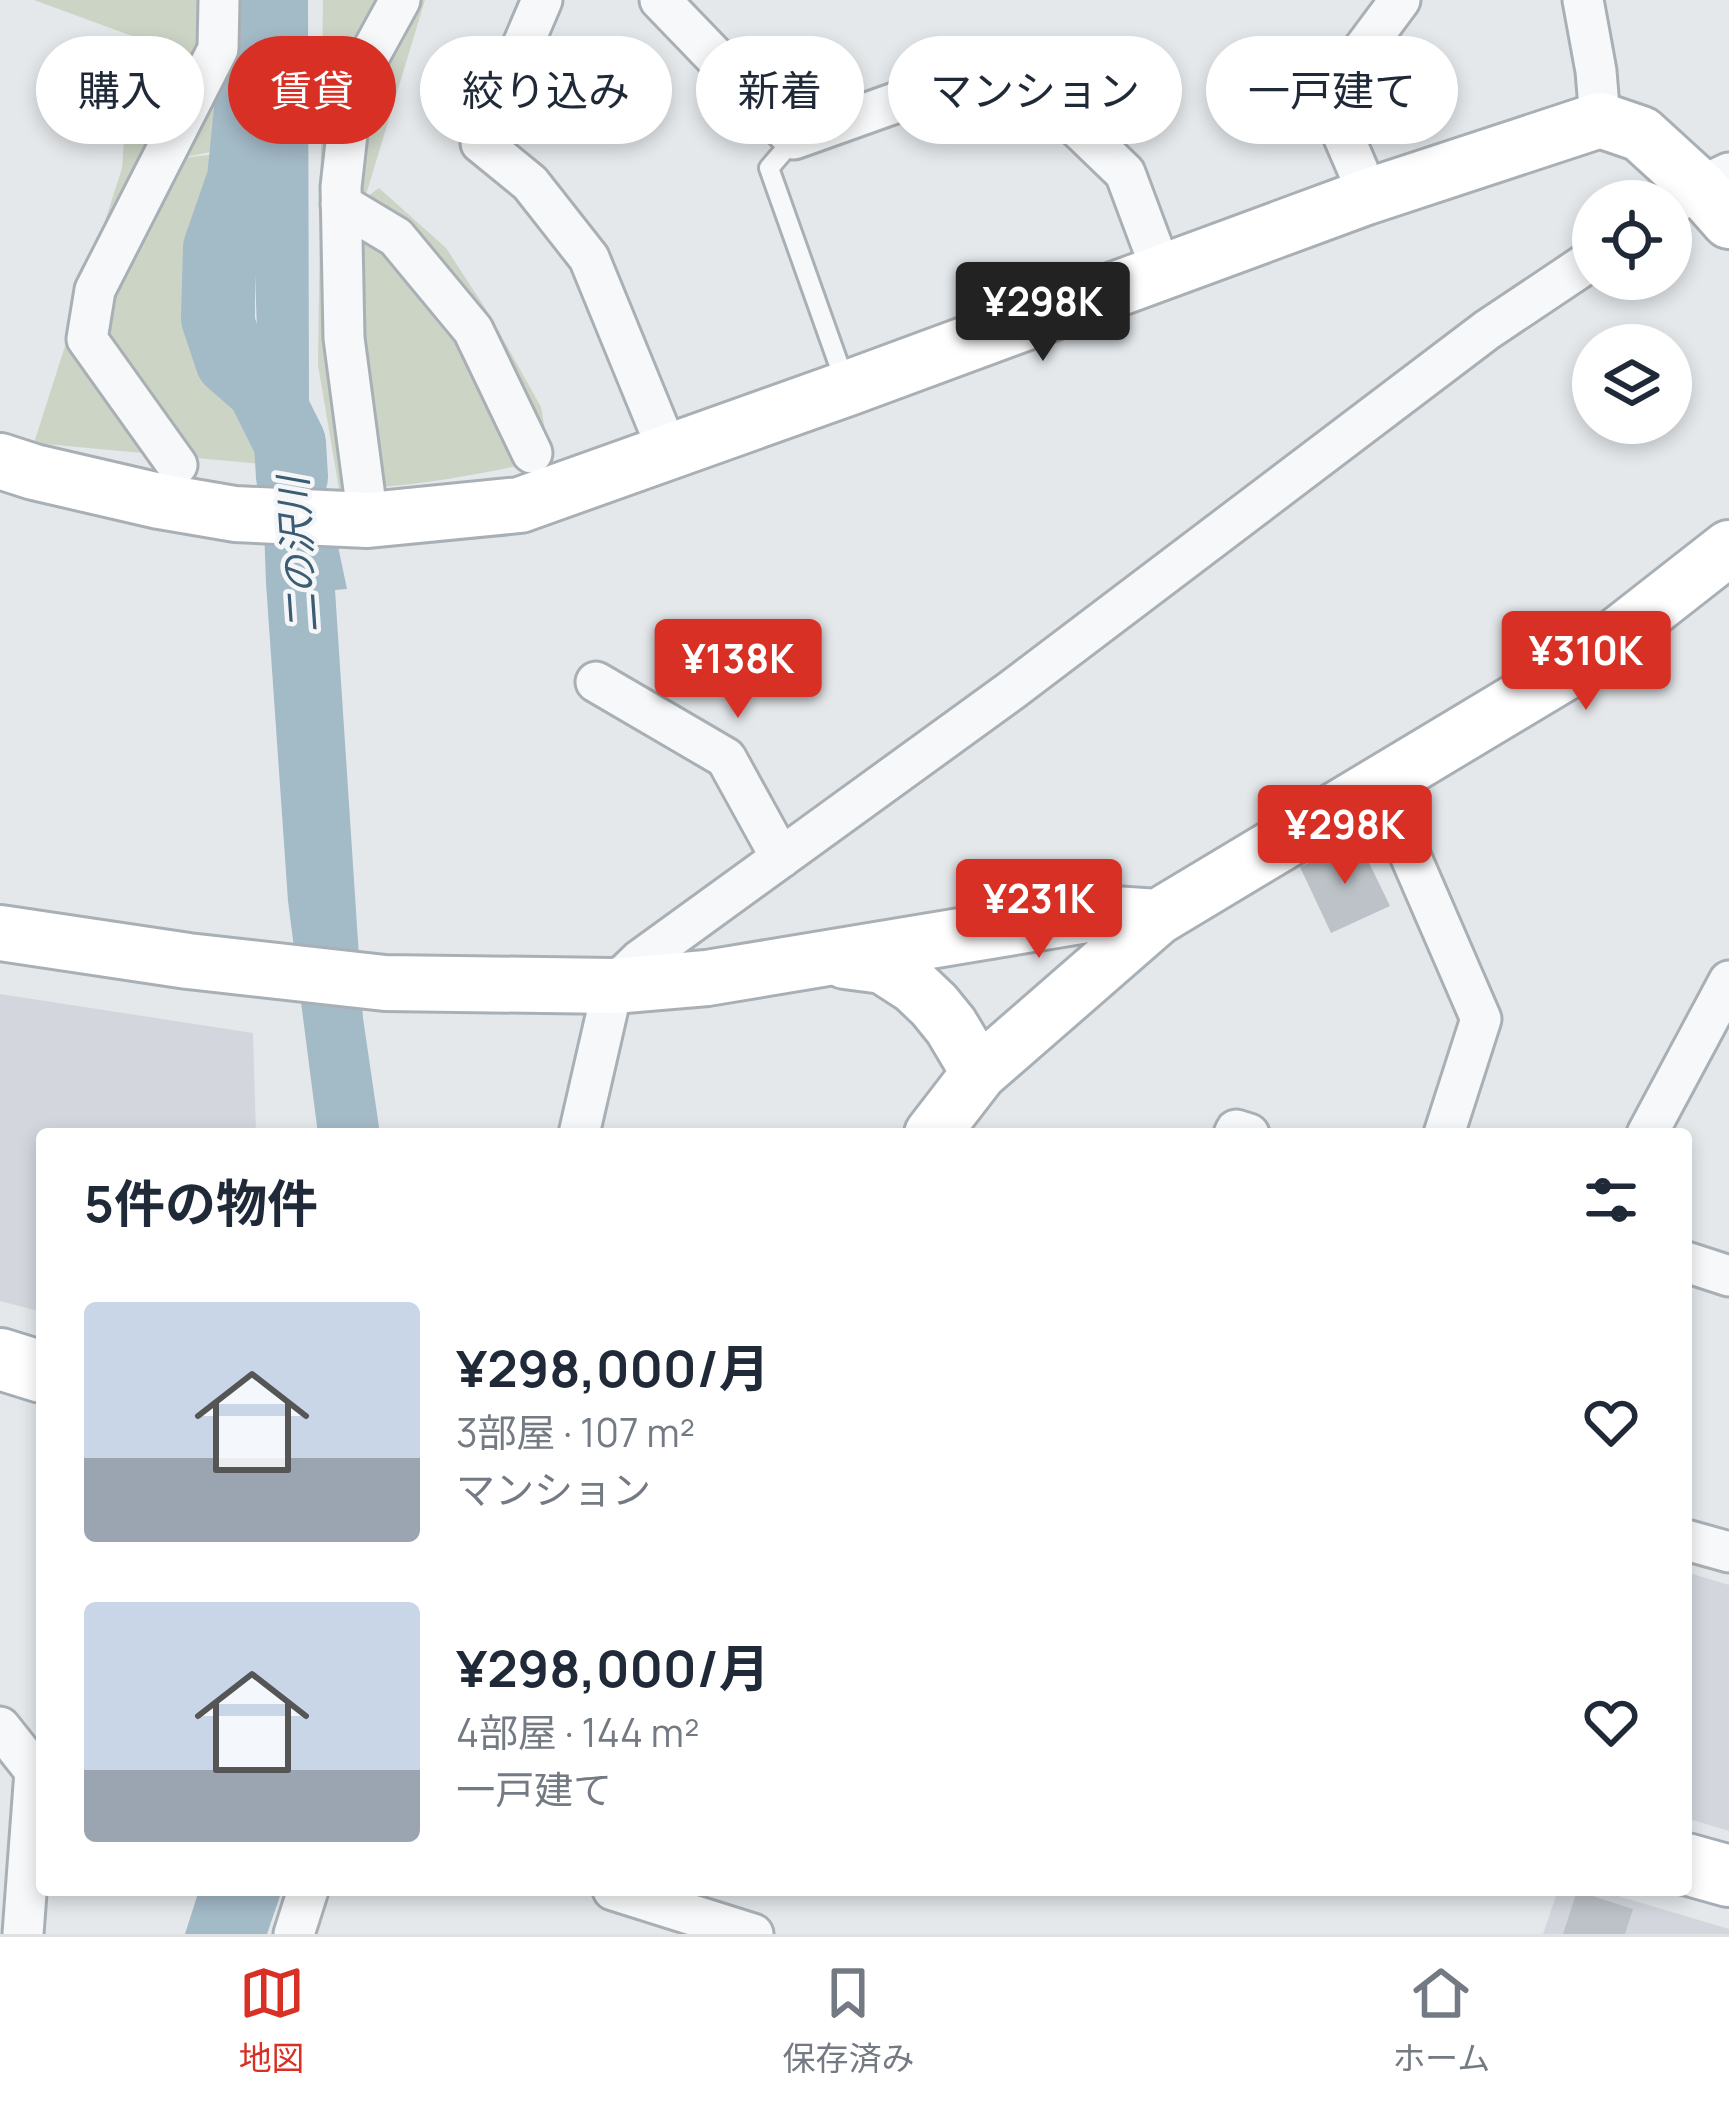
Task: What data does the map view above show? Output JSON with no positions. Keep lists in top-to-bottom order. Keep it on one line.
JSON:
{"water":["二の沢川"],"page":{"chip":["購入","賃貸","絞り込み","新着","マンション","一戸建て"],"price":["¥298K","¥310K","¥138K","¥298K","¥231K"],"heading":"5件の物件","list":[{"name":"¥298,000/月","note":"3部屋 · 107 m² · マンション"},{"name":"¥298,000/月","note":"4部屋 · 144 m² · 一戸建て"}],"tabs":["地図","保存済み","ホーム"]}}
